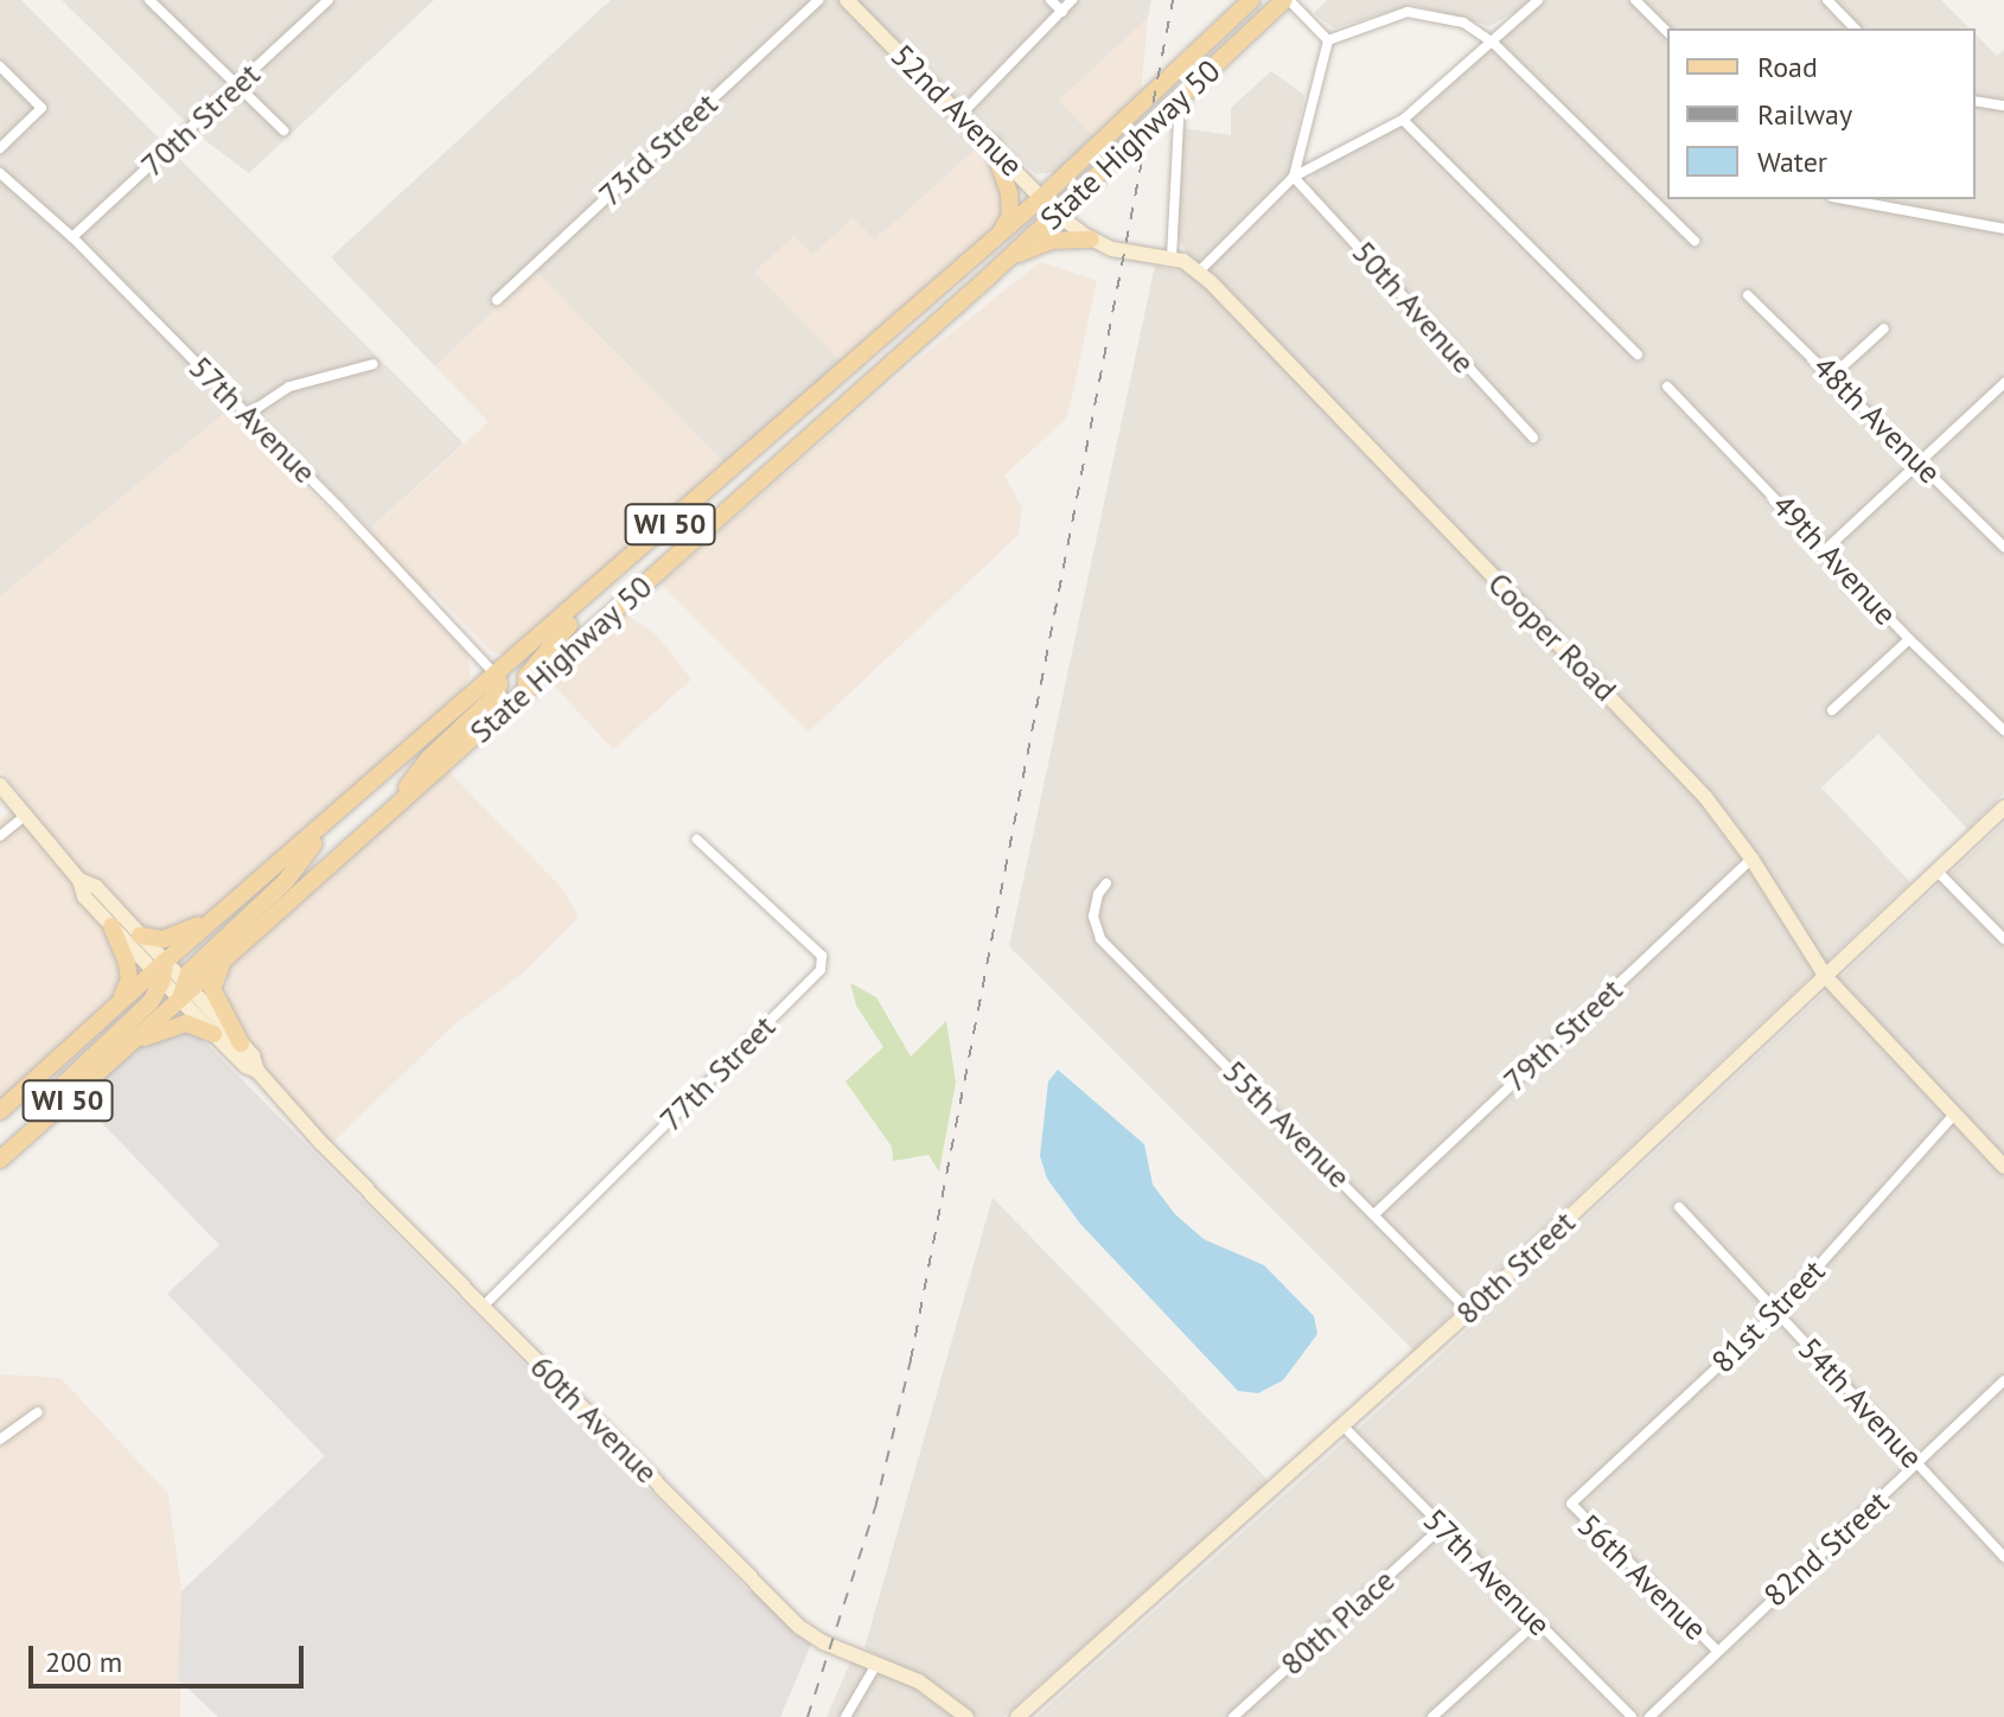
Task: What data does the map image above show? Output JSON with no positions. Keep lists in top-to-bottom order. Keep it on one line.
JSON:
{"streets":{"main road":["State Highway 50","WI 50"],"street":["52nd Avenue","70th Street","73rd Street","50th Avenue","57th Avenue","48th Avenue","49th Avenue","Cooper Road","79th Street","77th Street","55th Avenue","80th Street","81st Street","54th Avenue","60th Avenue","82nd Street","56th Avenue","80th Place"]},"crossings":[["52nd Avenue","State Highway 50"],["52nd Avenue","Cooper Road"],["70th Street","57th Avenue"],["State Highway 50","57th Avenue"],["State Highway 50","60th Avenue"],["57th Avenue","80th Street"],["57th Avenue","80th Place"],["Cooper Road","79th Street"],["Cooper Road","80th Street"],["Cooper Road","81st Street"],["79th Street","55th Avenue"],["77th Street","60th Avenue"],["55th Avenue","80th Street"],["81st Street","54th Avenue"],["81st Street","56th Avenue"],["54th Avenue","82nd Street"],["82nd Street","56th Avenue"]],"legend":["Road","Railway","Water"],"scale_bar":"200 m"}
